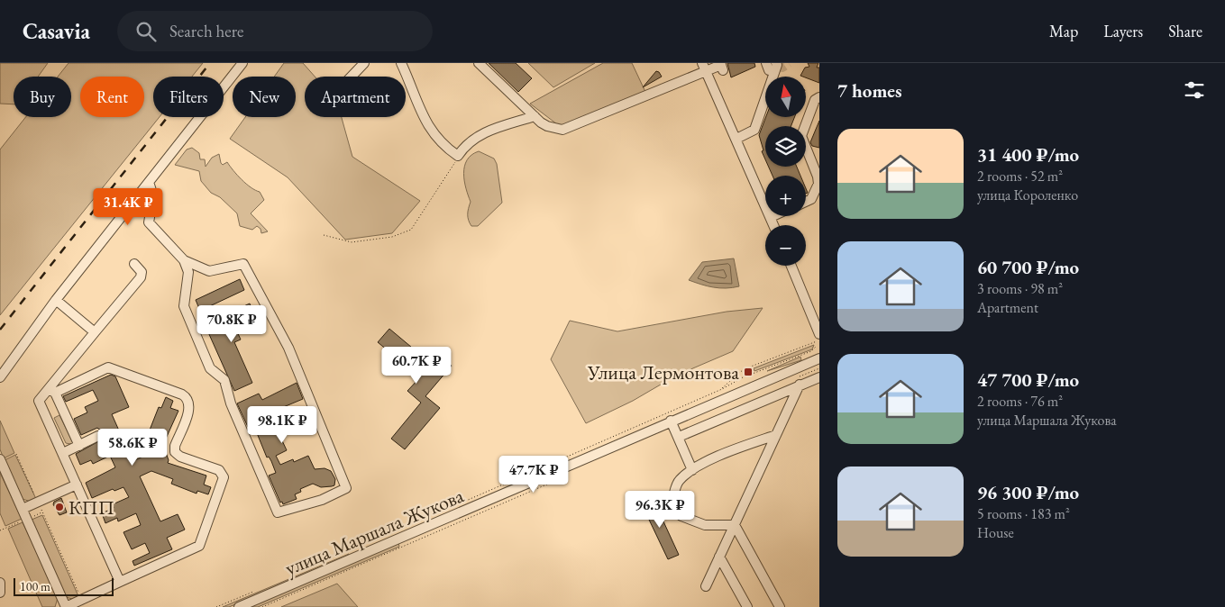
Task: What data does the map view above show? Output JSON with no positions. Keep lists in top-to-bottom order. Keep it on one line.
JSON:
{"streets":{"street":["улица Маршала Жукова"]},"places":{"transit":["Улица Лермонтова"],"other":["КПП"]},"scale_bar":"100 m","north":"top","page":{"header":"Casavia","search":"Search here","nav":["Map","Layers","Share"],"heading":"7 homes","map_buttons":["+","−"],"chip":["Buy","Rent","Filters","New","Apartment"],"list":[{"name":"31 400 ₽/mo","note":"2 rooms · 52 m² · улица Короленко"},{"name":"60 700 ₽/mo","note":"3 rooms · 98 m² · Apartment"},{"name":"47 700 ₽/mo","note":"2 rooms · 76 m² · улица Маршала Жукова"},{"name":"96 300 ₽/mo","note":"5 rooms · 183 m² · House"}],"price":["31.4K ₽","70.8K ₽","60.7K ₽","98.1K ₽","58.6K ₽","47.7K ₽","96.3K ₽"],"scale":"100 m"}}
